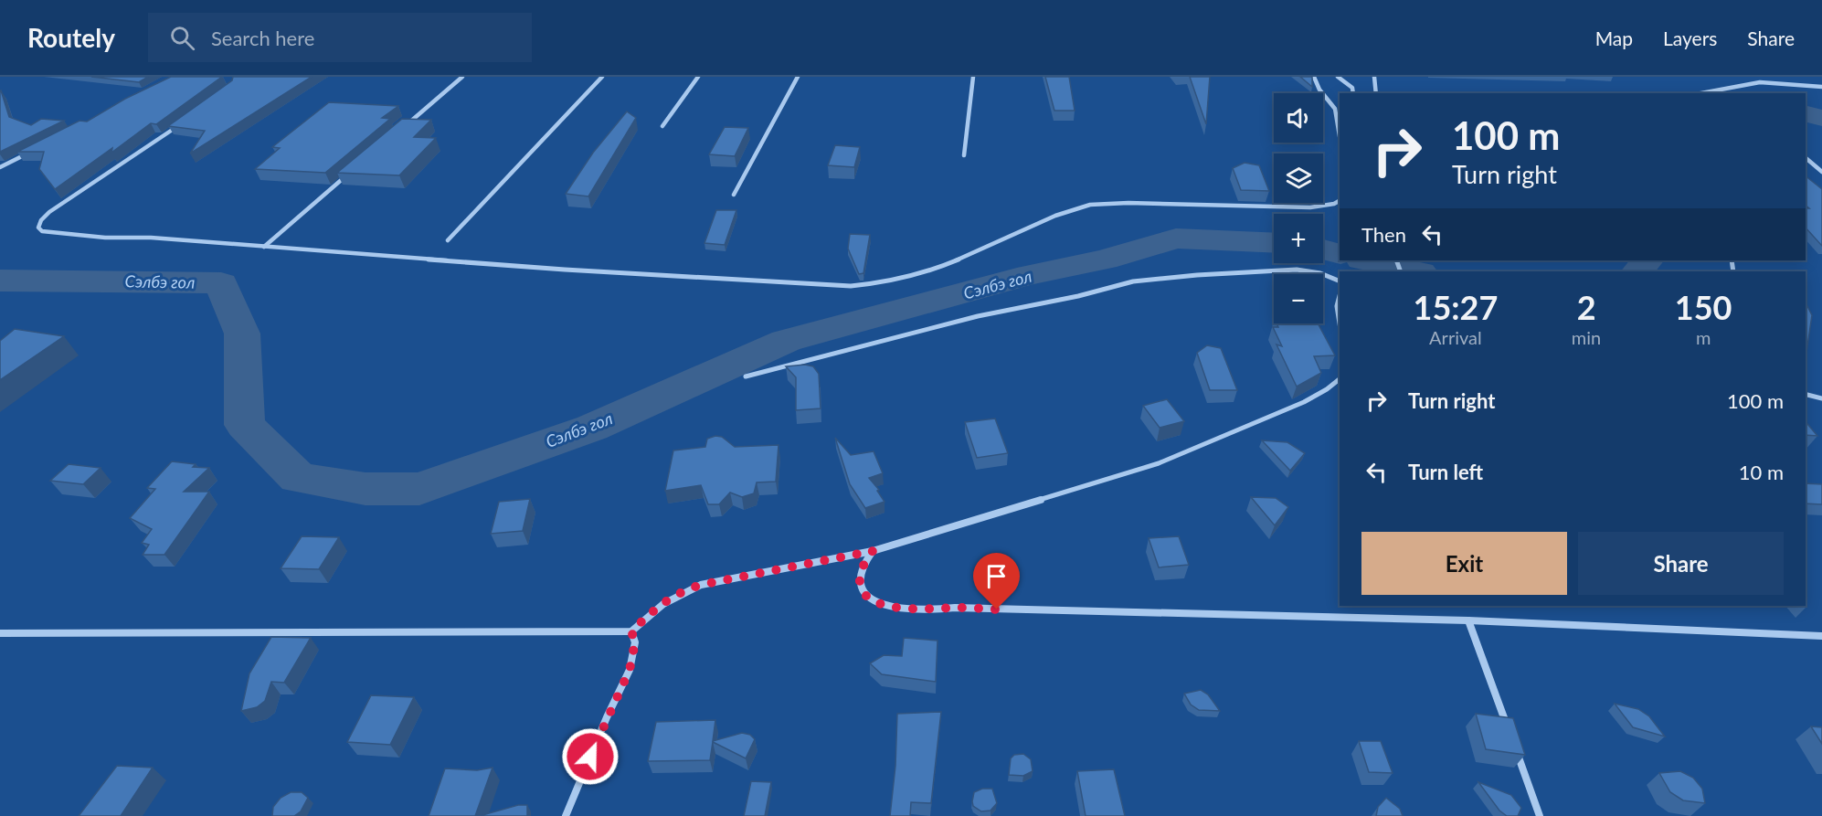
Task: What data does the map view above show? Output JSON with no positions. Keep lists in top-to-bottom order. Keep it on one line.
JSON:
{"water":["Сэлбэ гол"],"page":{"header":"Routely","search":"Search here","nav":["Map","Layers","Share"],"map_buttons":["+","−"],"turn":["100 m","Turn right"],"then":"Then","eta":["15:27","Arrival","2","min","150","m"],"list":[{"name":"Turn right","value":"100 m"},{"name":"Turn left","value":"10 m"}],"buttons":["Exit","Share"]}}
